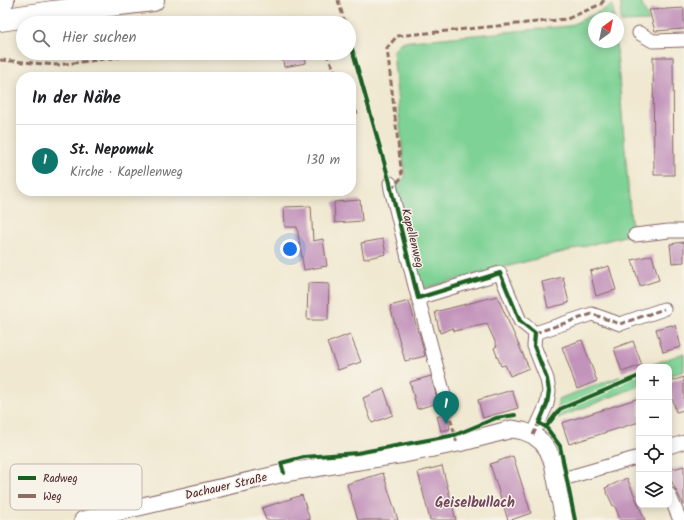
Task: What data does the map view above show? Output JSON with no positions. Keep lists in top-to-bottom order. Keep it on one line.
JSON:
{"streets":{"street":["Kapellenweg","Dachauer Straße"]},"districts":["Geiselbullach"],"legend":["Radweg","Weg"],"north":"top right","page":{"search":"Hier suchen","heading":"In der Nähe","list":[{"mark":"1","name":"St. Nepomuk","note":"Kirche · Kapellenweg","value":"130 m"}],"map_buttons":["+","−"],"pins":"1"}}
